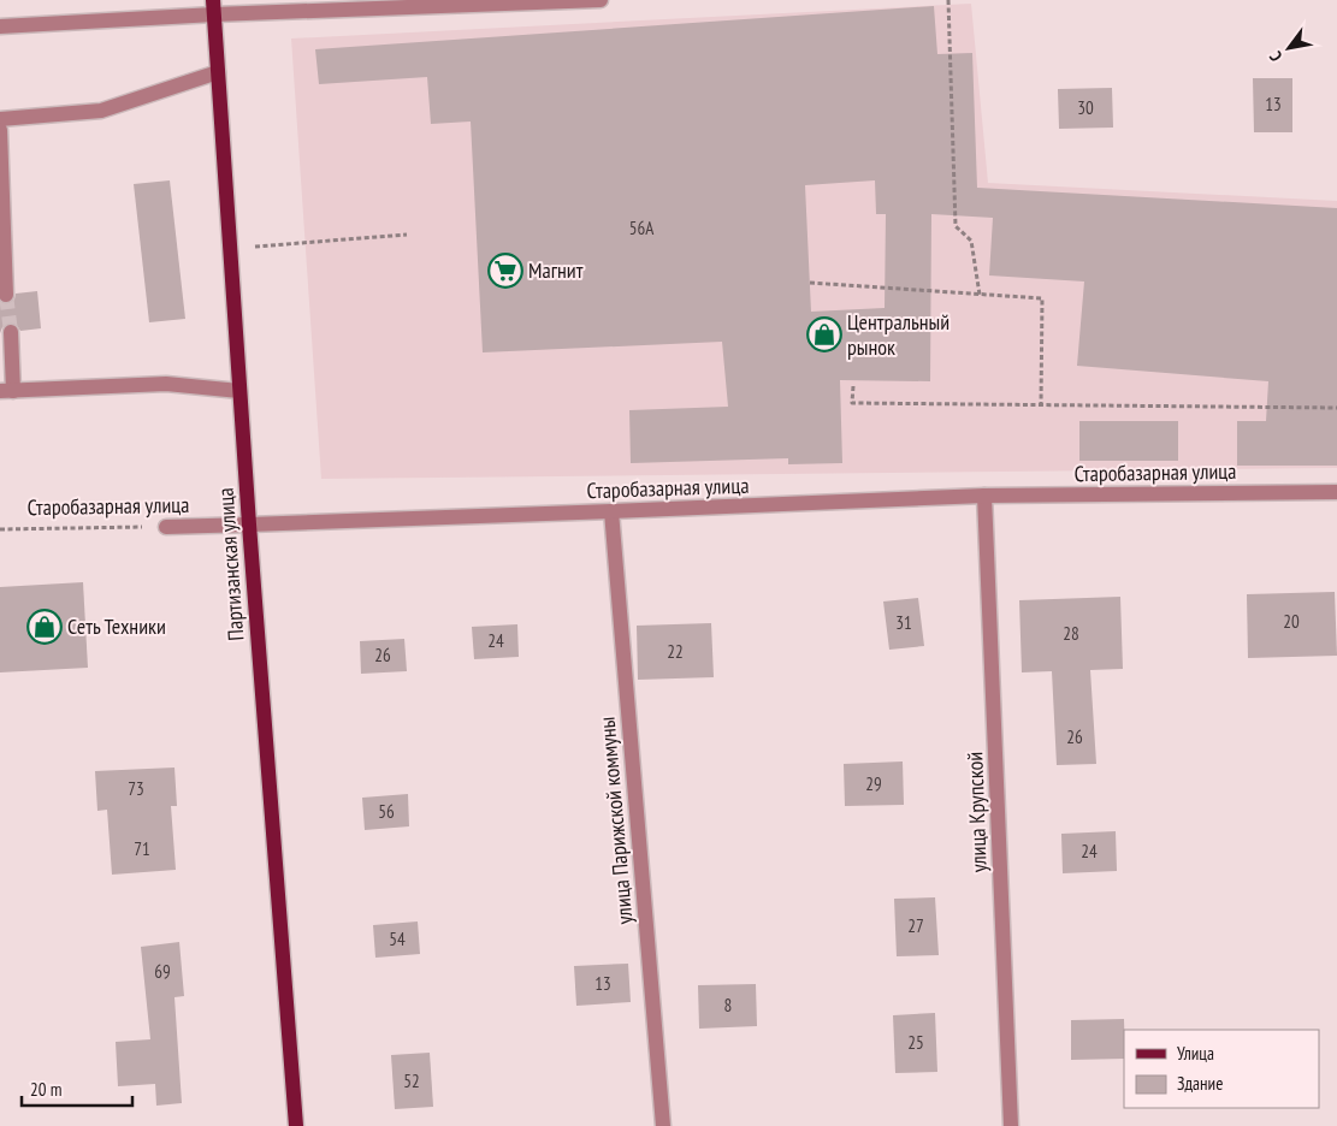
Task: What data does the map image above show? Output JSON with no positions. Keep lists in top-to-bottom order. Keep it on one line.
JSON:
{"streets":{"main road":["Партизанская улица"],"street":["Старобазарная улица","улица Крупской","улица Парижской коммуны"]},"crossings":[["Старобазарная улица","Партизанская улица"],["Старобазарная улица","улица Крупской"],["Старобазарная улица","улица Парижской коммуны"]],"places":{"supermarket":["Магнит"],"shop":["Центральный рынок","Сеть Техники"]},"house_numbers":["13","30","56А","20","31","28","24","22","26","26","29","73","56","71","24","27","54","69","13","8","25","52"],"legend":["Улица","Здание"],"scale_bar":"20 m","north":"bottom left"}
